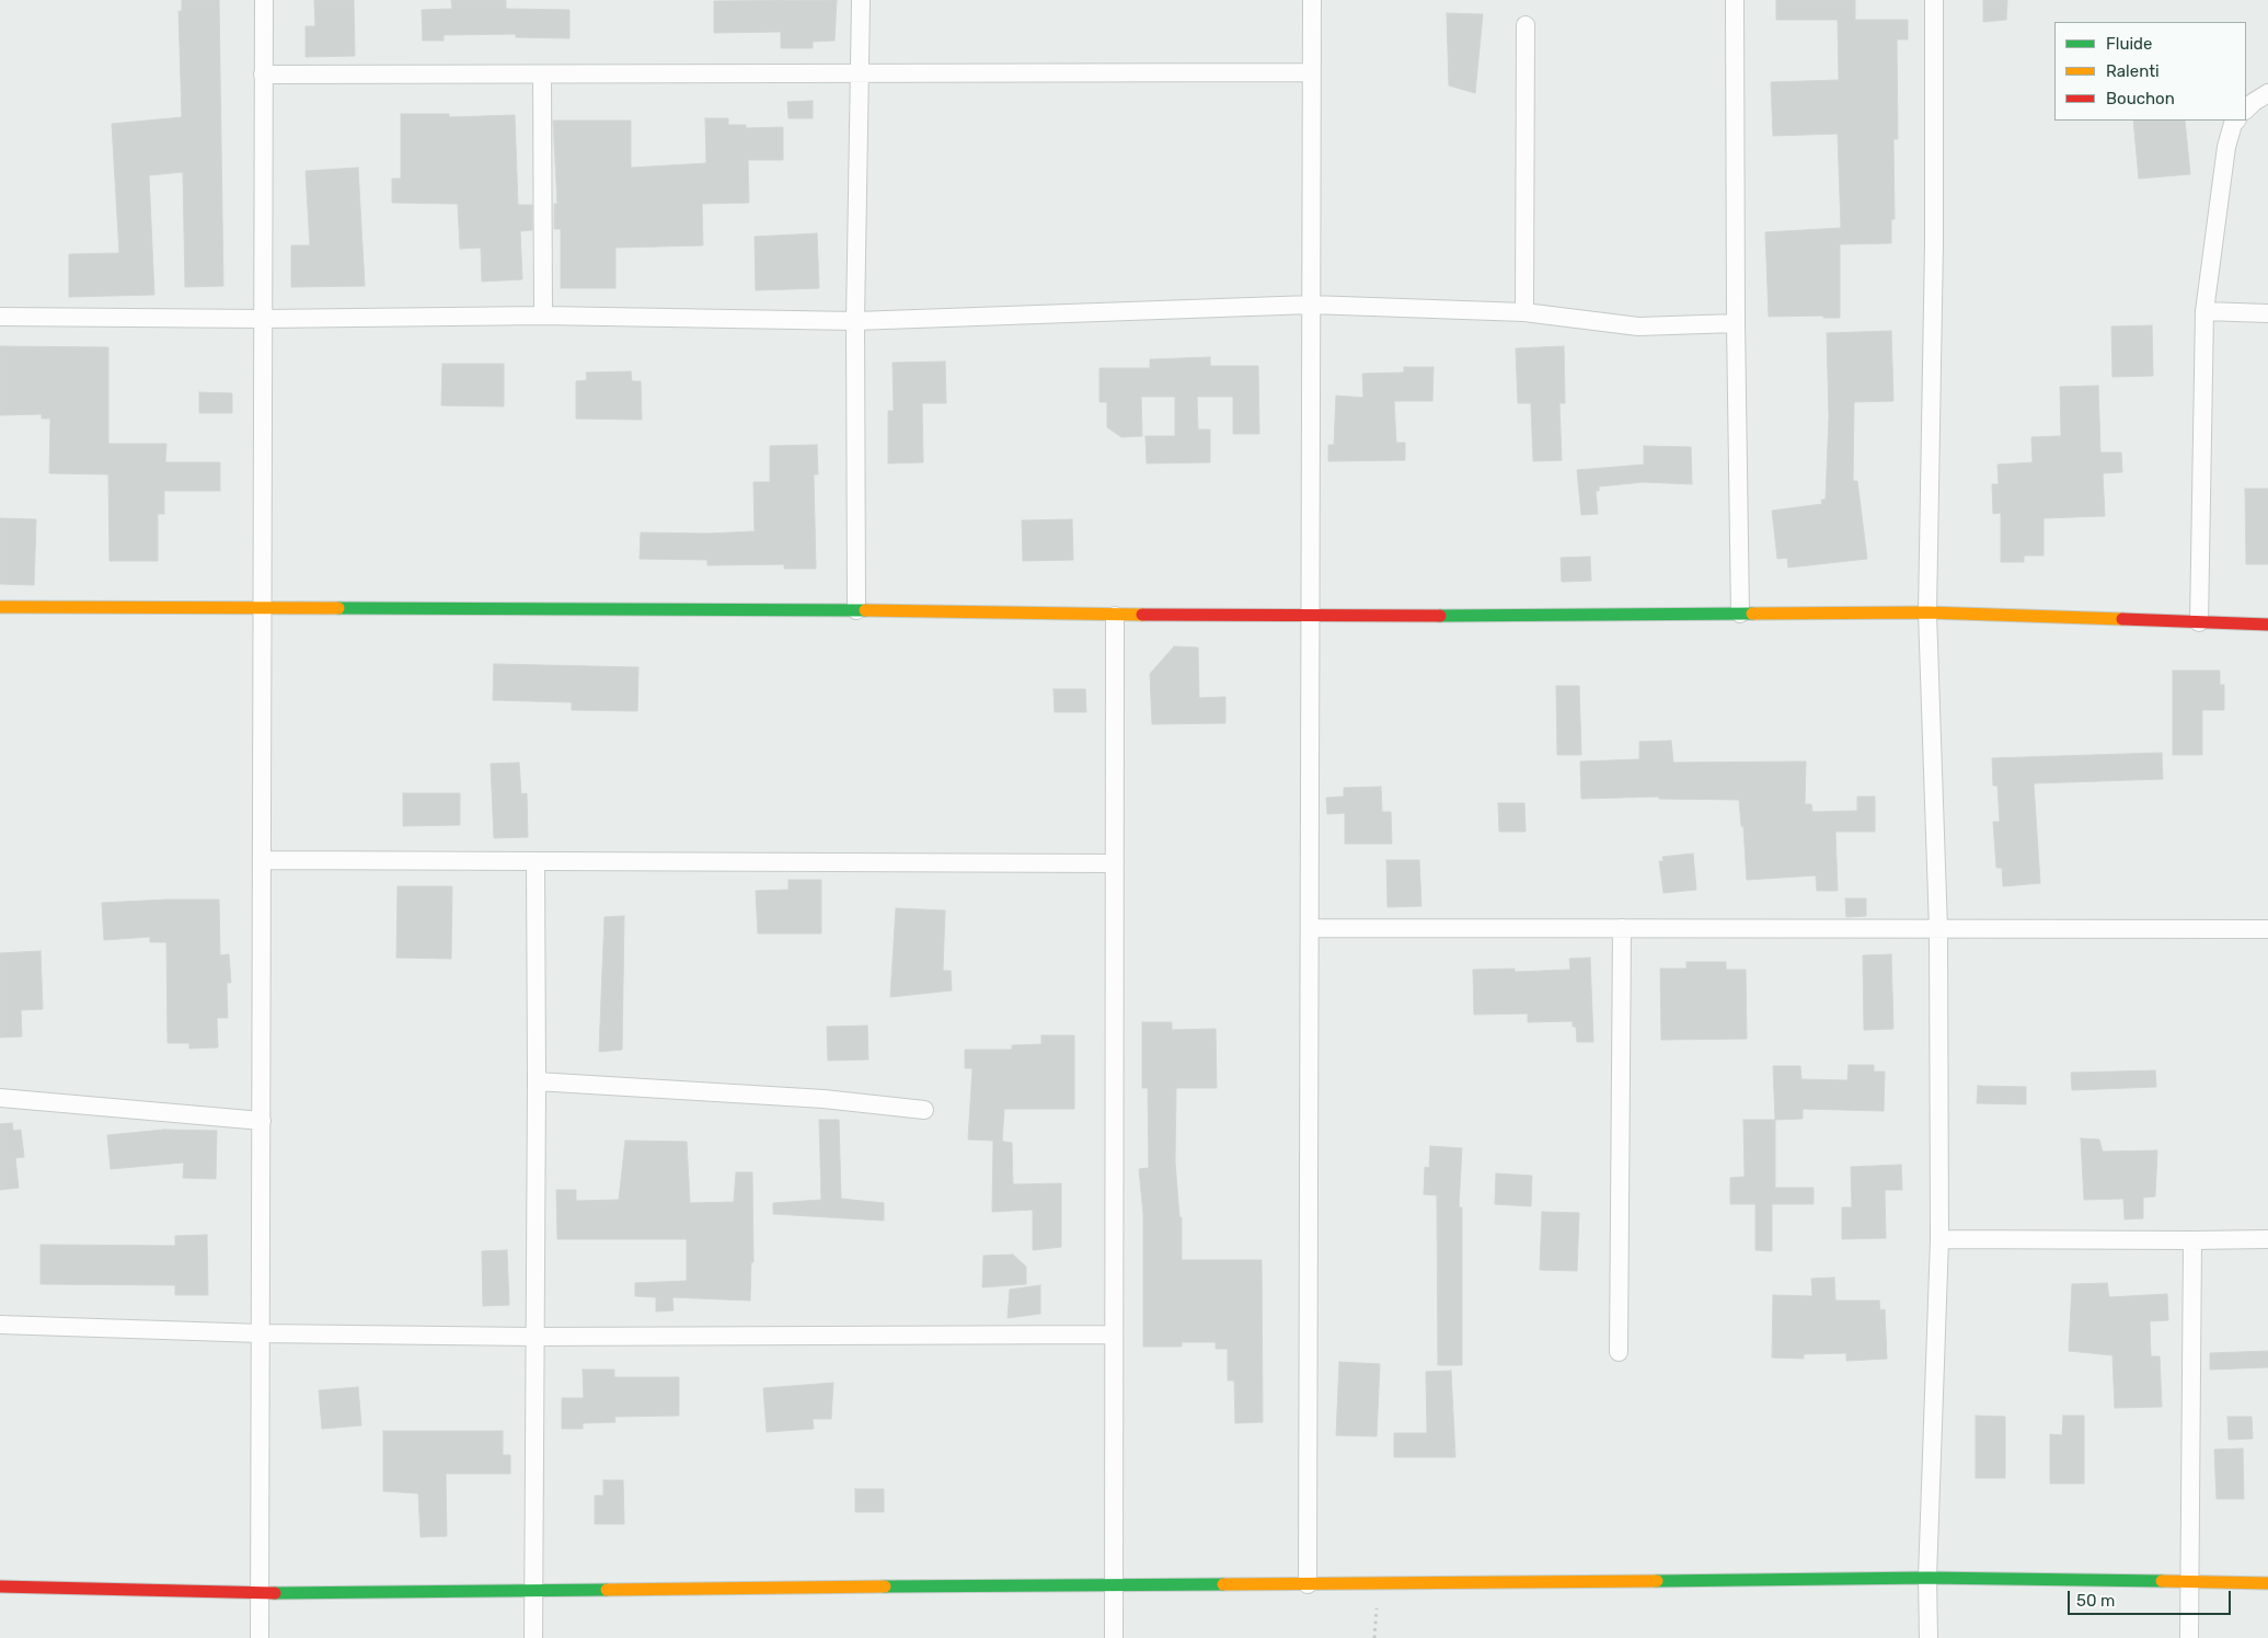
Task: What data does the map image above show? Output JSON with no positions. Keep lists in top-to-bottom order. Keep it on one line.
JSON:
{"legend":["Fluide","Ralenti","Bouchon"],"scale_bar":"50 m"}
